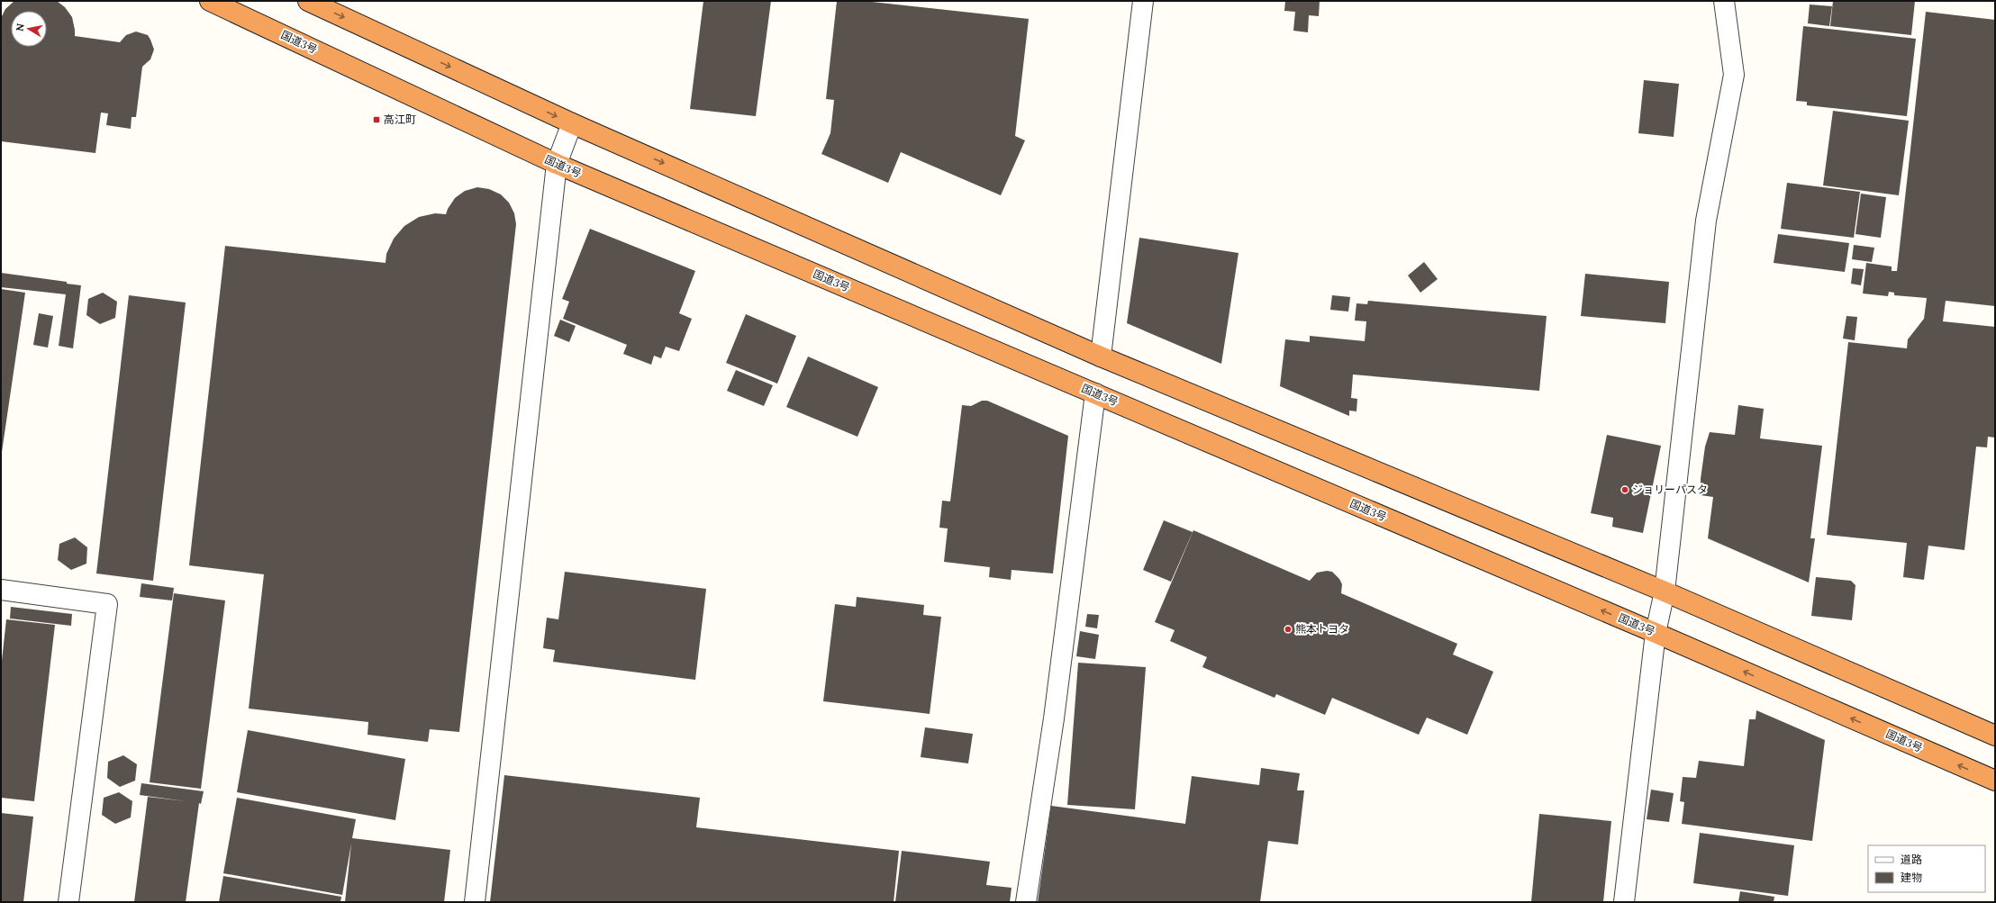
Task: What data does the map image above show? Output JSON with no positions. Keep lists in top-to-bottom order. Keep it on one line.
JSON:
{"streets":{"highway":["国道3号"]},"places":{"transit":["高江町"],"other":["ジョリーパスタ","熊本トヨタ"]},"legend":["道路","建物"],"north":"left"}
